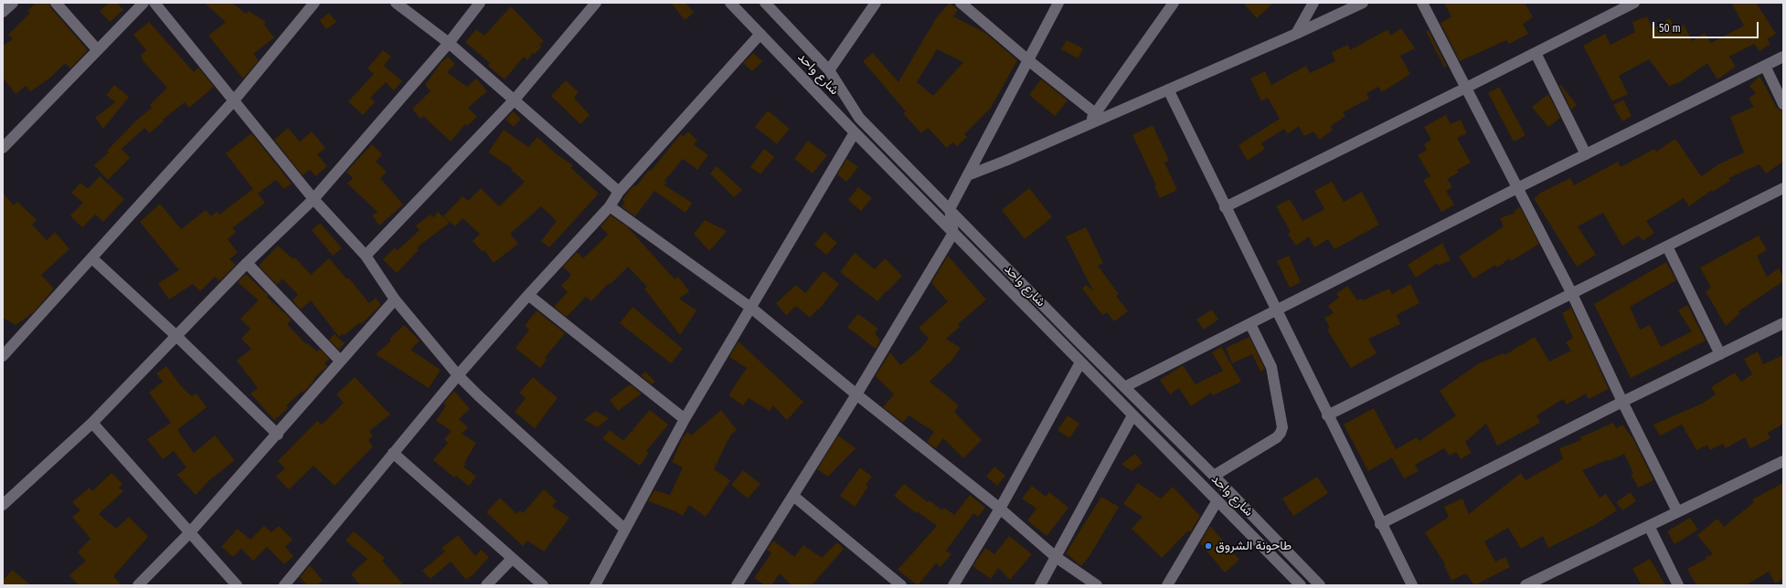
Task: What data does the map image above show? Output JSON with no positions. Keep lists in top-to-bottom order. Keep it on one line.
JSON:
{"streets":{"street":["شارع واحد"]},"places":["طاحونة الشروق"],"scale_bar":"50 m"}
